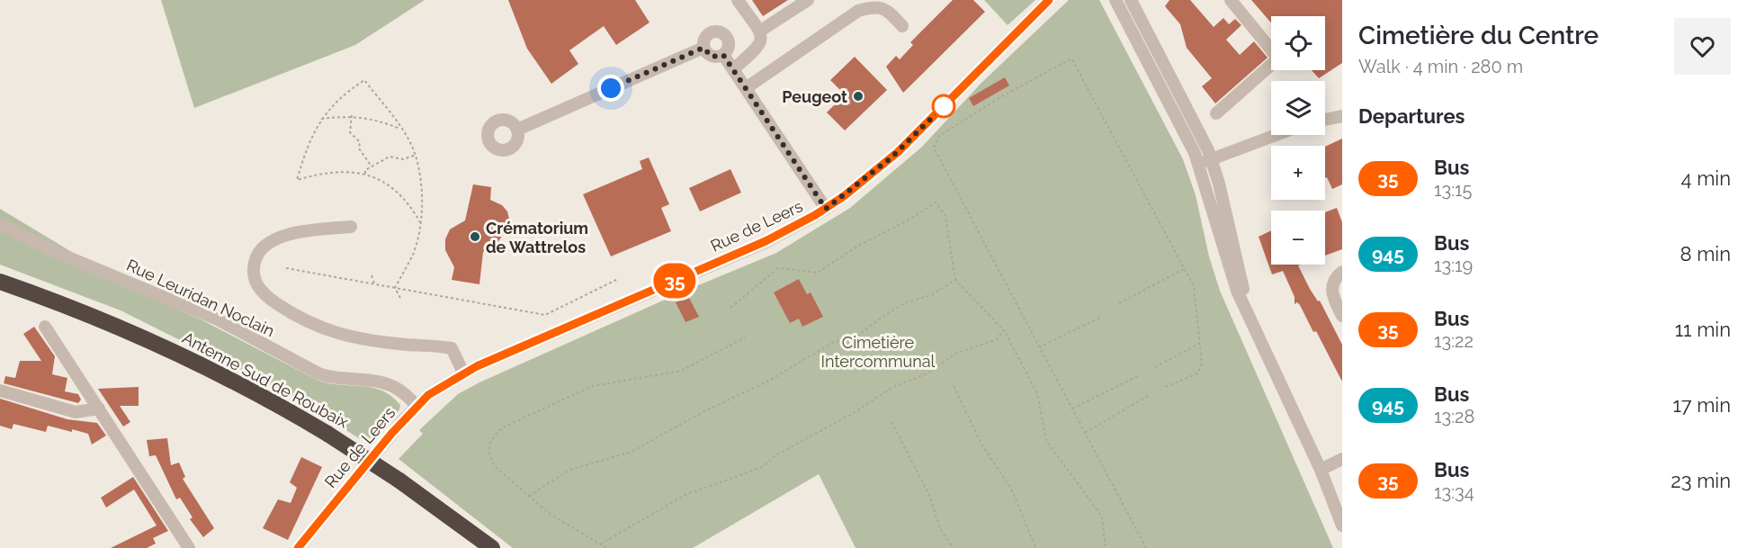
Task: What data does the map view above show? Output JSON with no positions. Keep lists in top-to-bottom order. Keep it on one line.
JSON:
{"streets":{"highway":["Antenne Sud de Roubaix"],"street":["Rue de Leers","Rue Leuridan Noclain"]},"crossings":[["Rue de Leers","Rue Leuridan Noclain"]],"parks":["Cimetière Intercommunal"],"places":["Peugeot","Crématorium de Wattrelos"],"lines":["bus line 35"],"page":{"on_map":"35","heading":[["Cimetière du Centre","Walk · 4 min · 280 m"],"Departures"],"map_buttons":["+","−"],"list":[{"mark":"35","name":"Bus","note":"13:15","value":"4 min"},{"mark":"945","name":"Bus","note":"13:19","value":"8 min"},{"mark":"35","name":"Bus","note":"13:22","value":"11 min"},{"mark":"945","name":"Bus","note":"13:28","value":"17 min"},{"mark":"35","name":"Bus","note":"13:34","value":"23 min"}]}}
